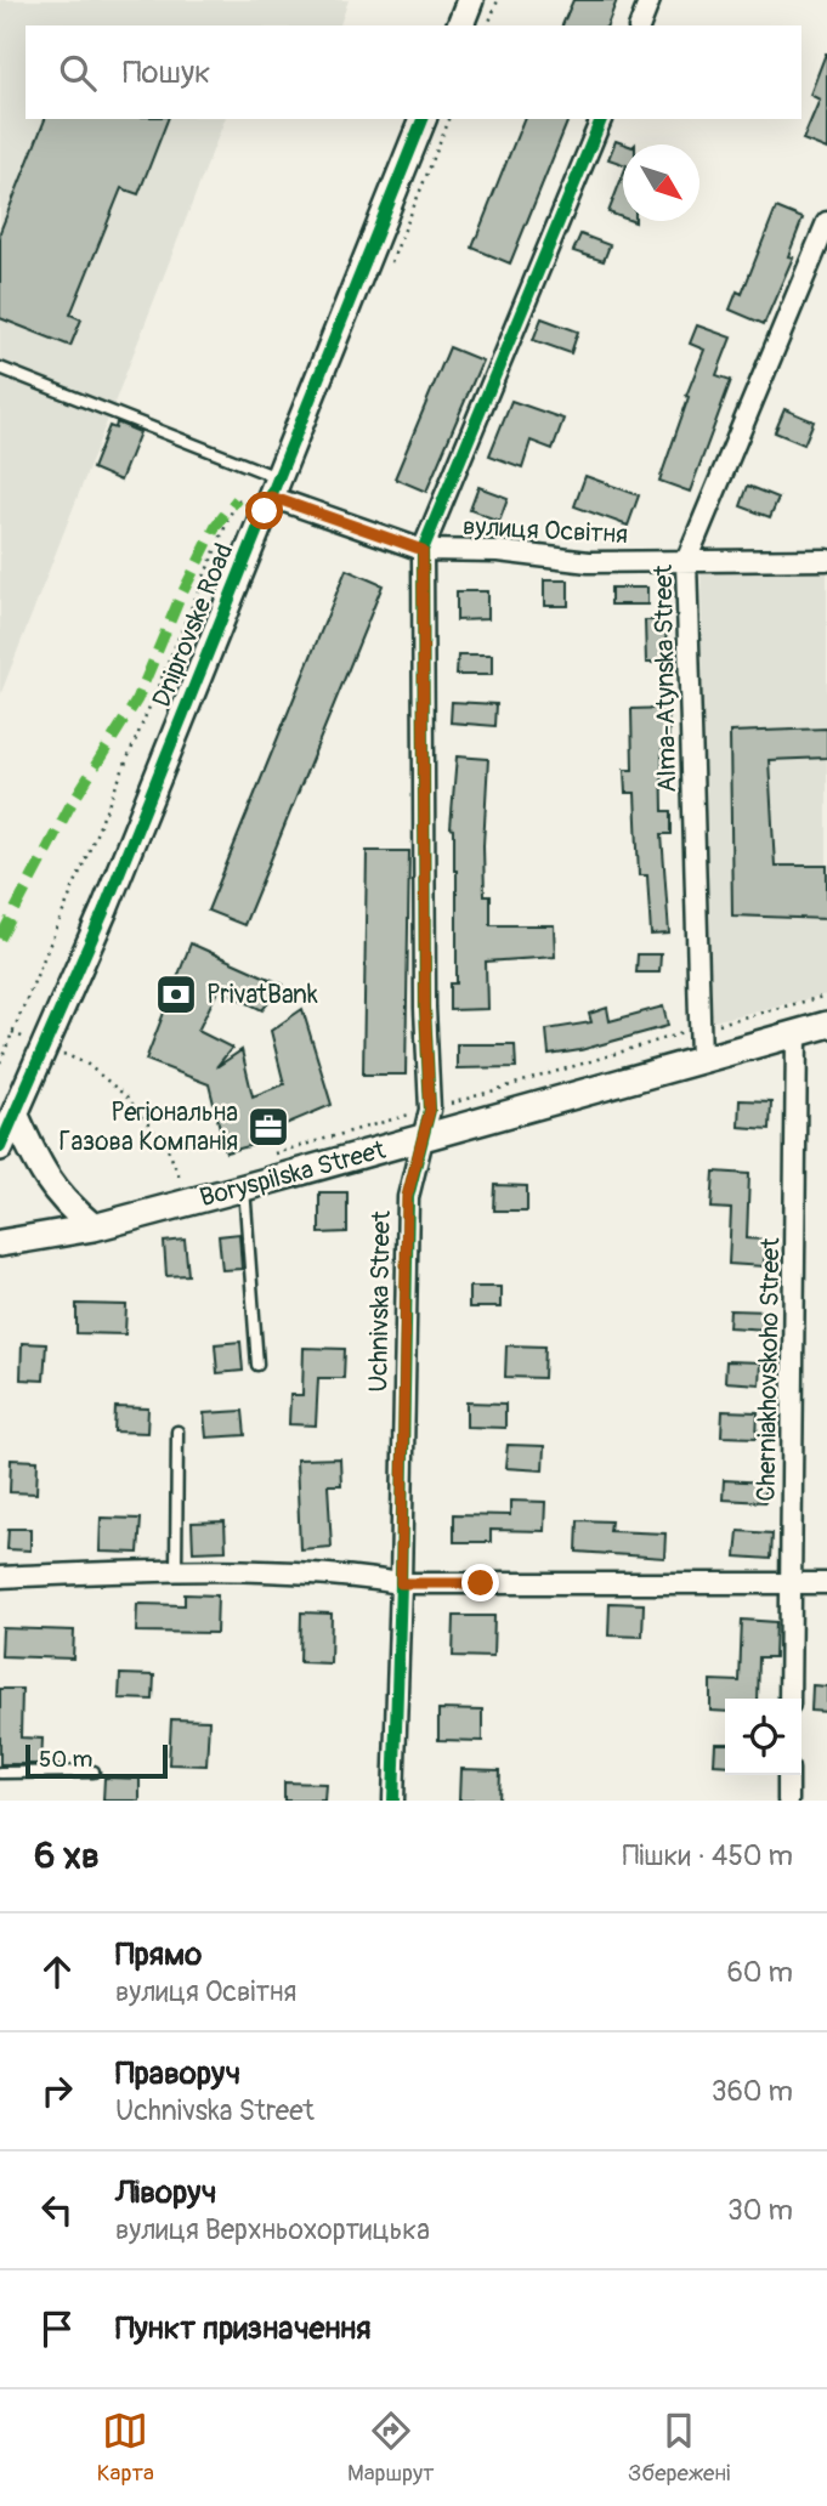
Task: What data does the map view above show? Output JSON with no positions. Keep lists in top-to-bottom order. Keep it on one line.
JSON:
{"streets":{"street":["вулиця Освітня","Dniprovske Road","Alma-Atynska Street","Boryspilska Street","Uchnivska Street","Cherniakhovskoho Street"]},"crossings":[["вулиця Освітня","Dniprovske Road"],["вулиця Освітня","Alma-Atynska Street"],["вулиця Освітня","Uchnivska Street"],["Alma-Atynska Street","Boryspilska Street"],["Boryspilska Street","Uchnivska Street"],["Boryspilska Street","Cherniakhovskoho Street"]],"places":{"bank":["PrivatBank"],"office":["Регіональна Газова Компанія"]},"scale_bar":"50 m","north":"bottom right","page":{"search":"Пошук","scale":"50 m","heading":["6 хв","Пішки · 450 m"],"list":[["Прямо","вулиця Освітня","60 m"],["Праворуч","Uchnivska Street","360 m"],["Ліворуч","вулиця Верхньохортицька","30 m"],"Пункт призначення"],"nav":["Карта","Маршрут","Збережені"]}}
